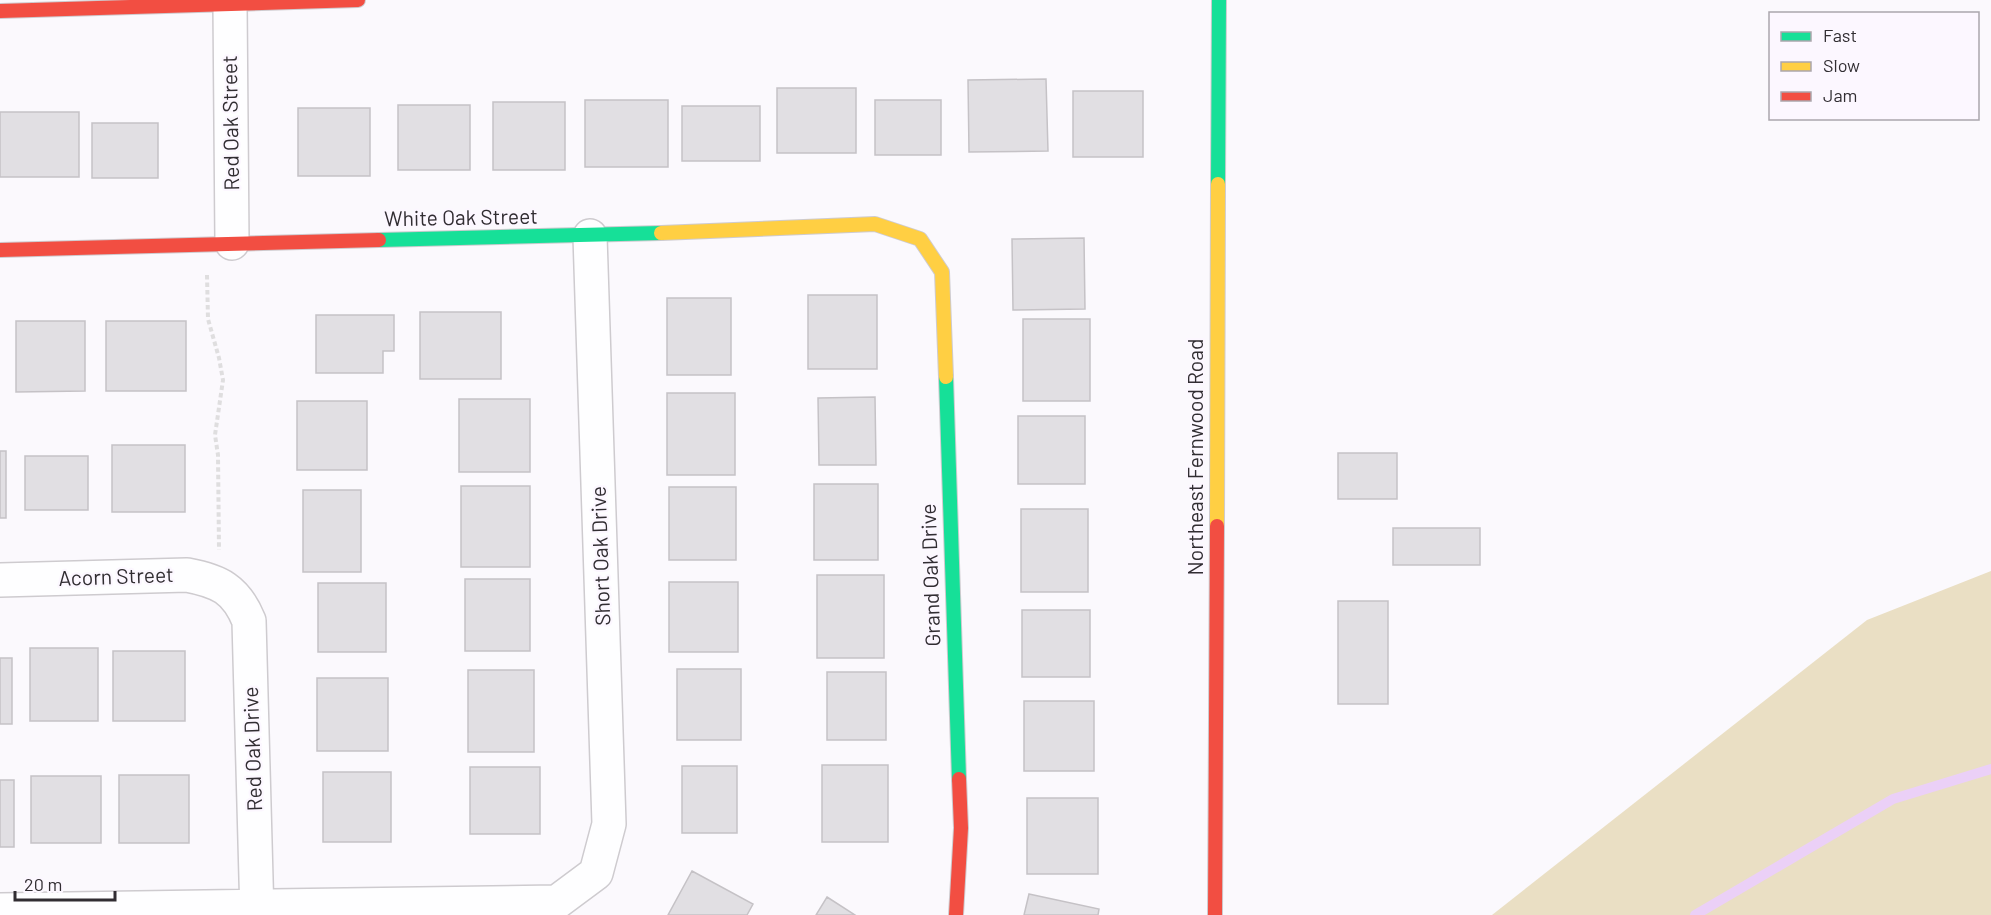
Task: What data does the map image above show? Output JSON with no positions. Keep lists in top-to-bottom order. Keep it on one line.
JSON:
{"streets":{"street":["Red Oak Street","White Oak Street","Northeast Fernwood Road","Short Oak Drive","Grand Oak Drive","Acorn Street","Red Oak Drive"]},"crossings":[["Red Oak Street","White Oak Street"],["White Oak Street","Short Oak Drive"],["White Oak Street","Grand Oak Drive"],["Short Oak Drive","Red Oak Drive"],["Acorn Street","Red Oak Drive"]],"legend":["Fast","Slow","Jam"],"scale_bar":"20 m"}
